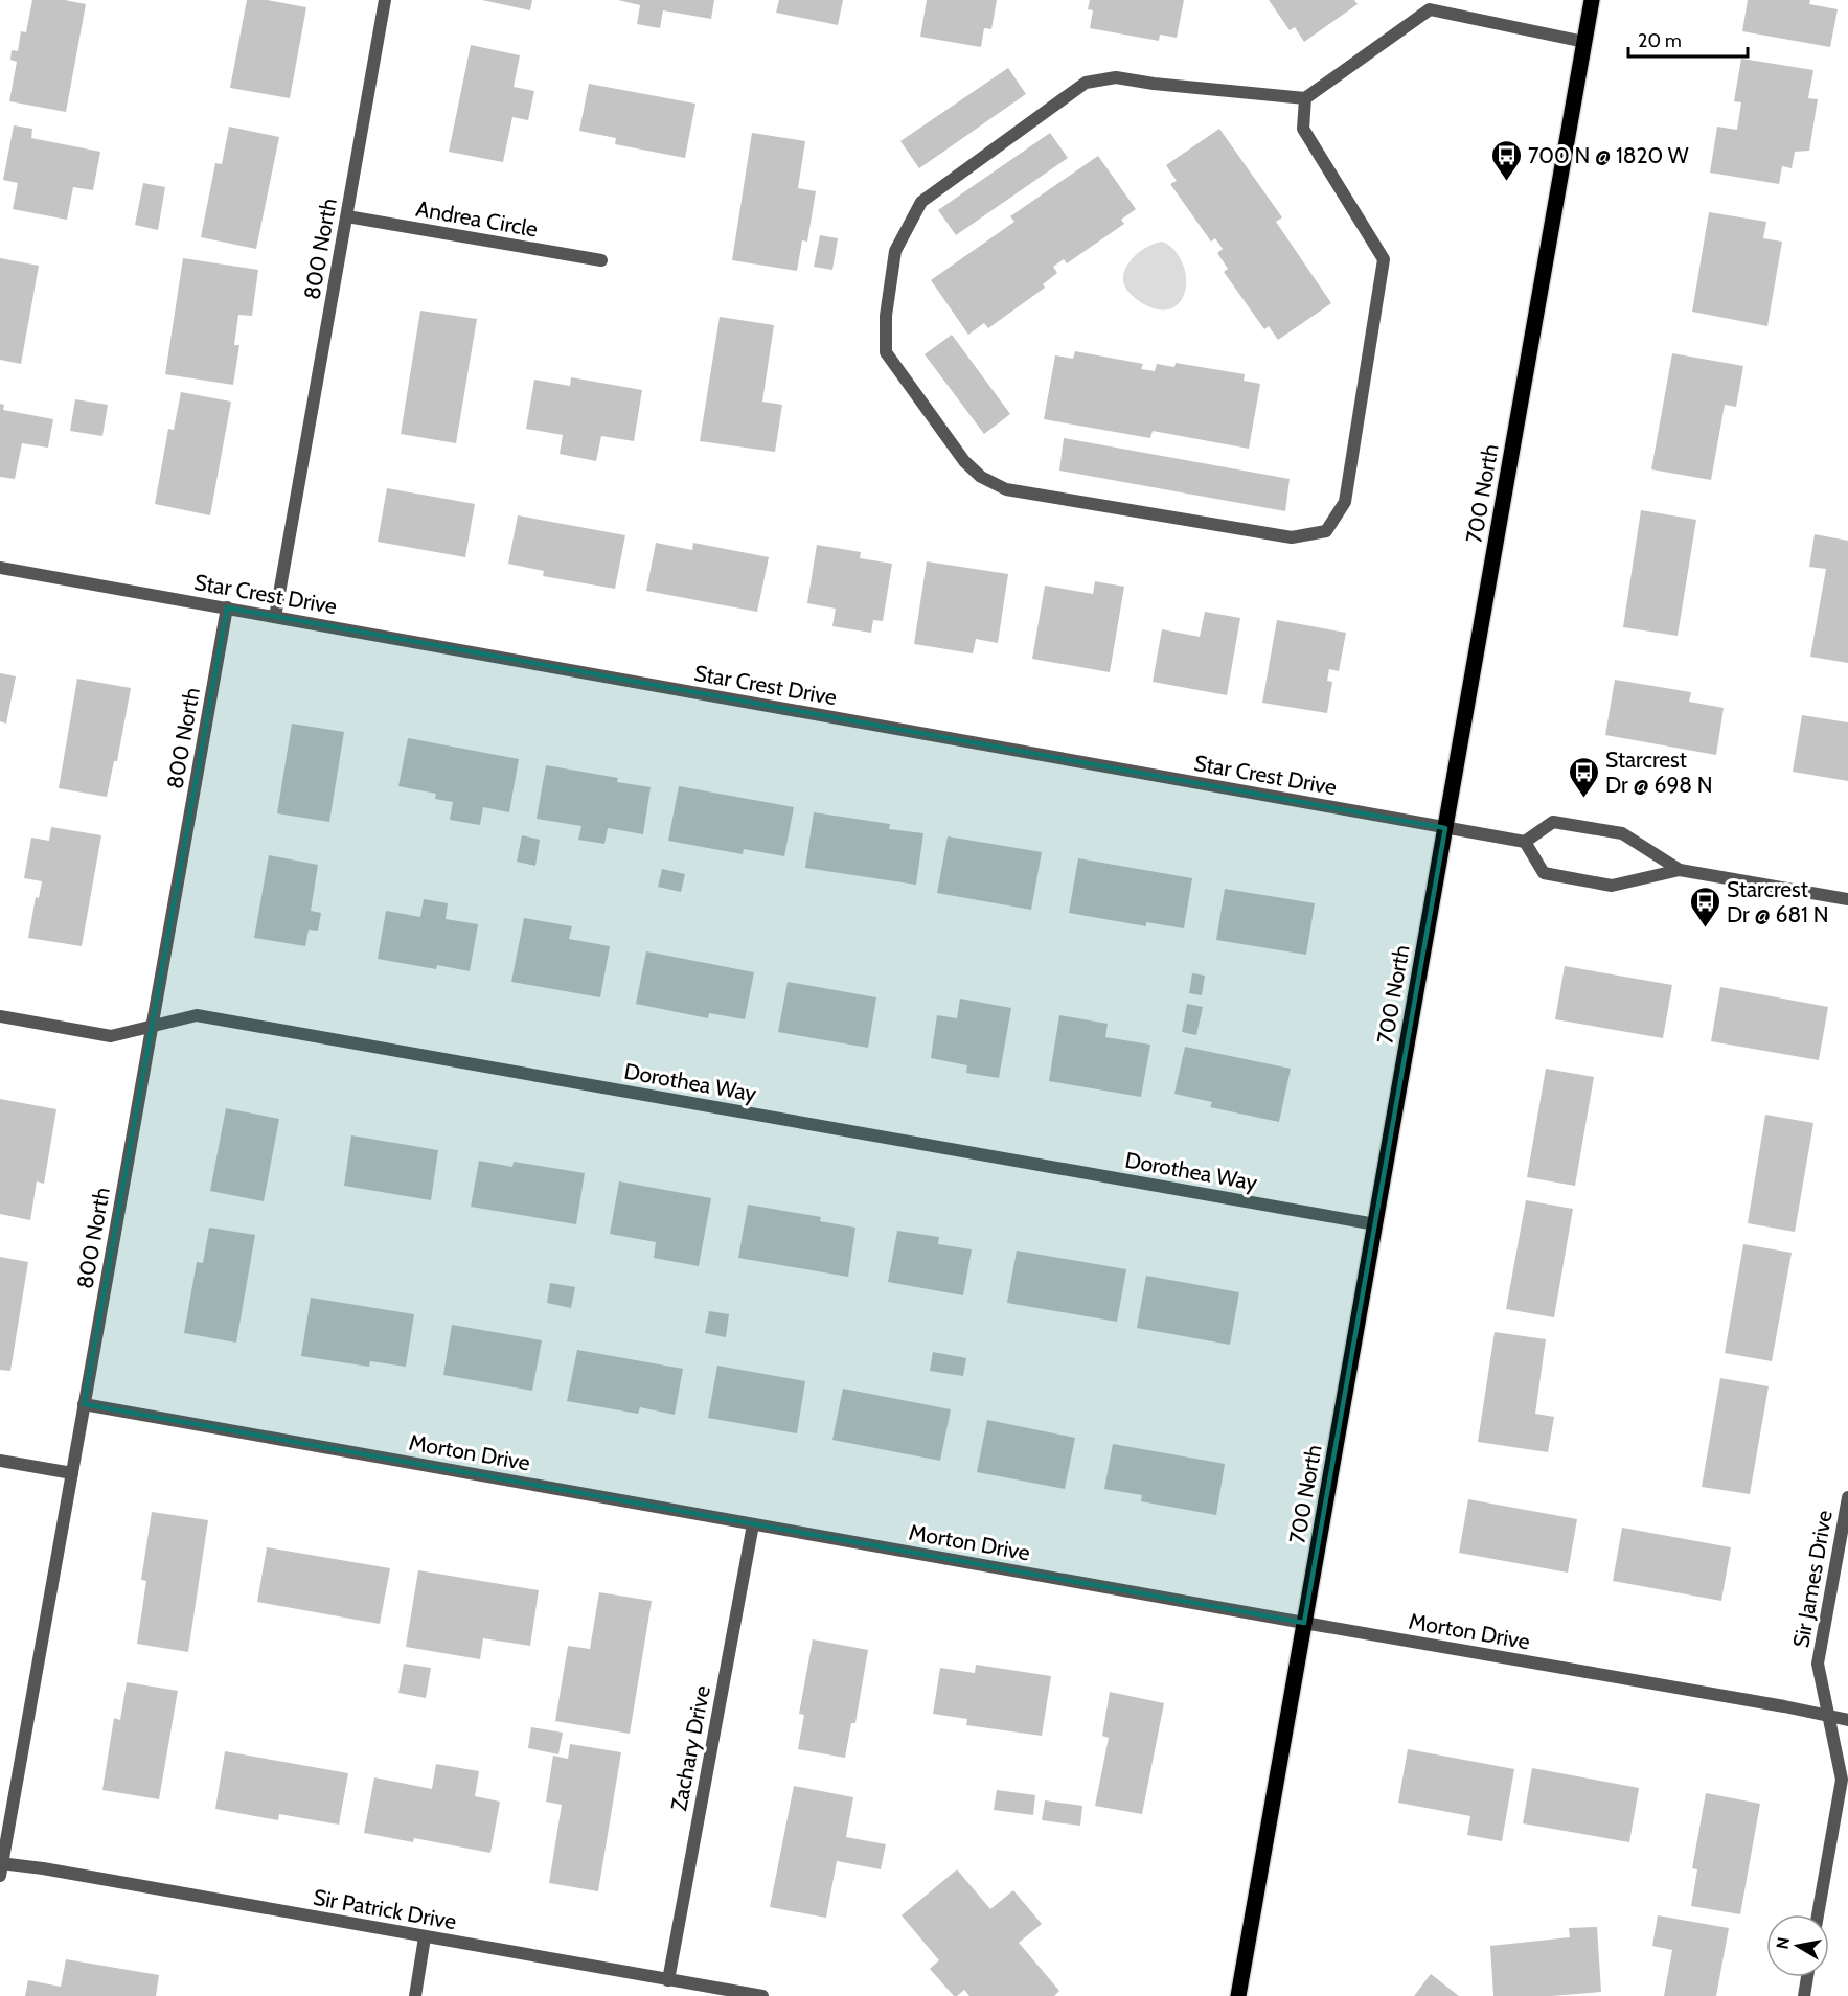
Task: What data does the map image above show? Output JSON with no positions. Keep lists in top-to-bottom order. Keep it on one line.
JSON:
{"streets":{"main road":["700 North"],"street":["Andrea Circle","800 North","Star Crest Drive","Dorothea Way","Morton Drive","Sir James Drive","Zachary Drive","Sir Patrick Drive"]},"crossings":[["Andrea Circle","800 North"],["800 North","Star Crest Drive"],["800 North","Dorothea Way"],["800 North","Morton Drive"],["800 North","Sir Patrick Drive"],["700 North","Star Crest Drive"],["700 North","Dorothea Way"],["700 North","Morton Drive"],["Morton Drive","Sir James Drive"],["Morton Drive","Zachary Drive"],["Zachary Drive","Sir Patrick Drive"]],"places":{"bus stop":["700 N @ 1820 W","Starcrest Dr @ 698 N","Starcrest Dr @ 681 N"]},"scale_bar":"20 m","north":"left"}
